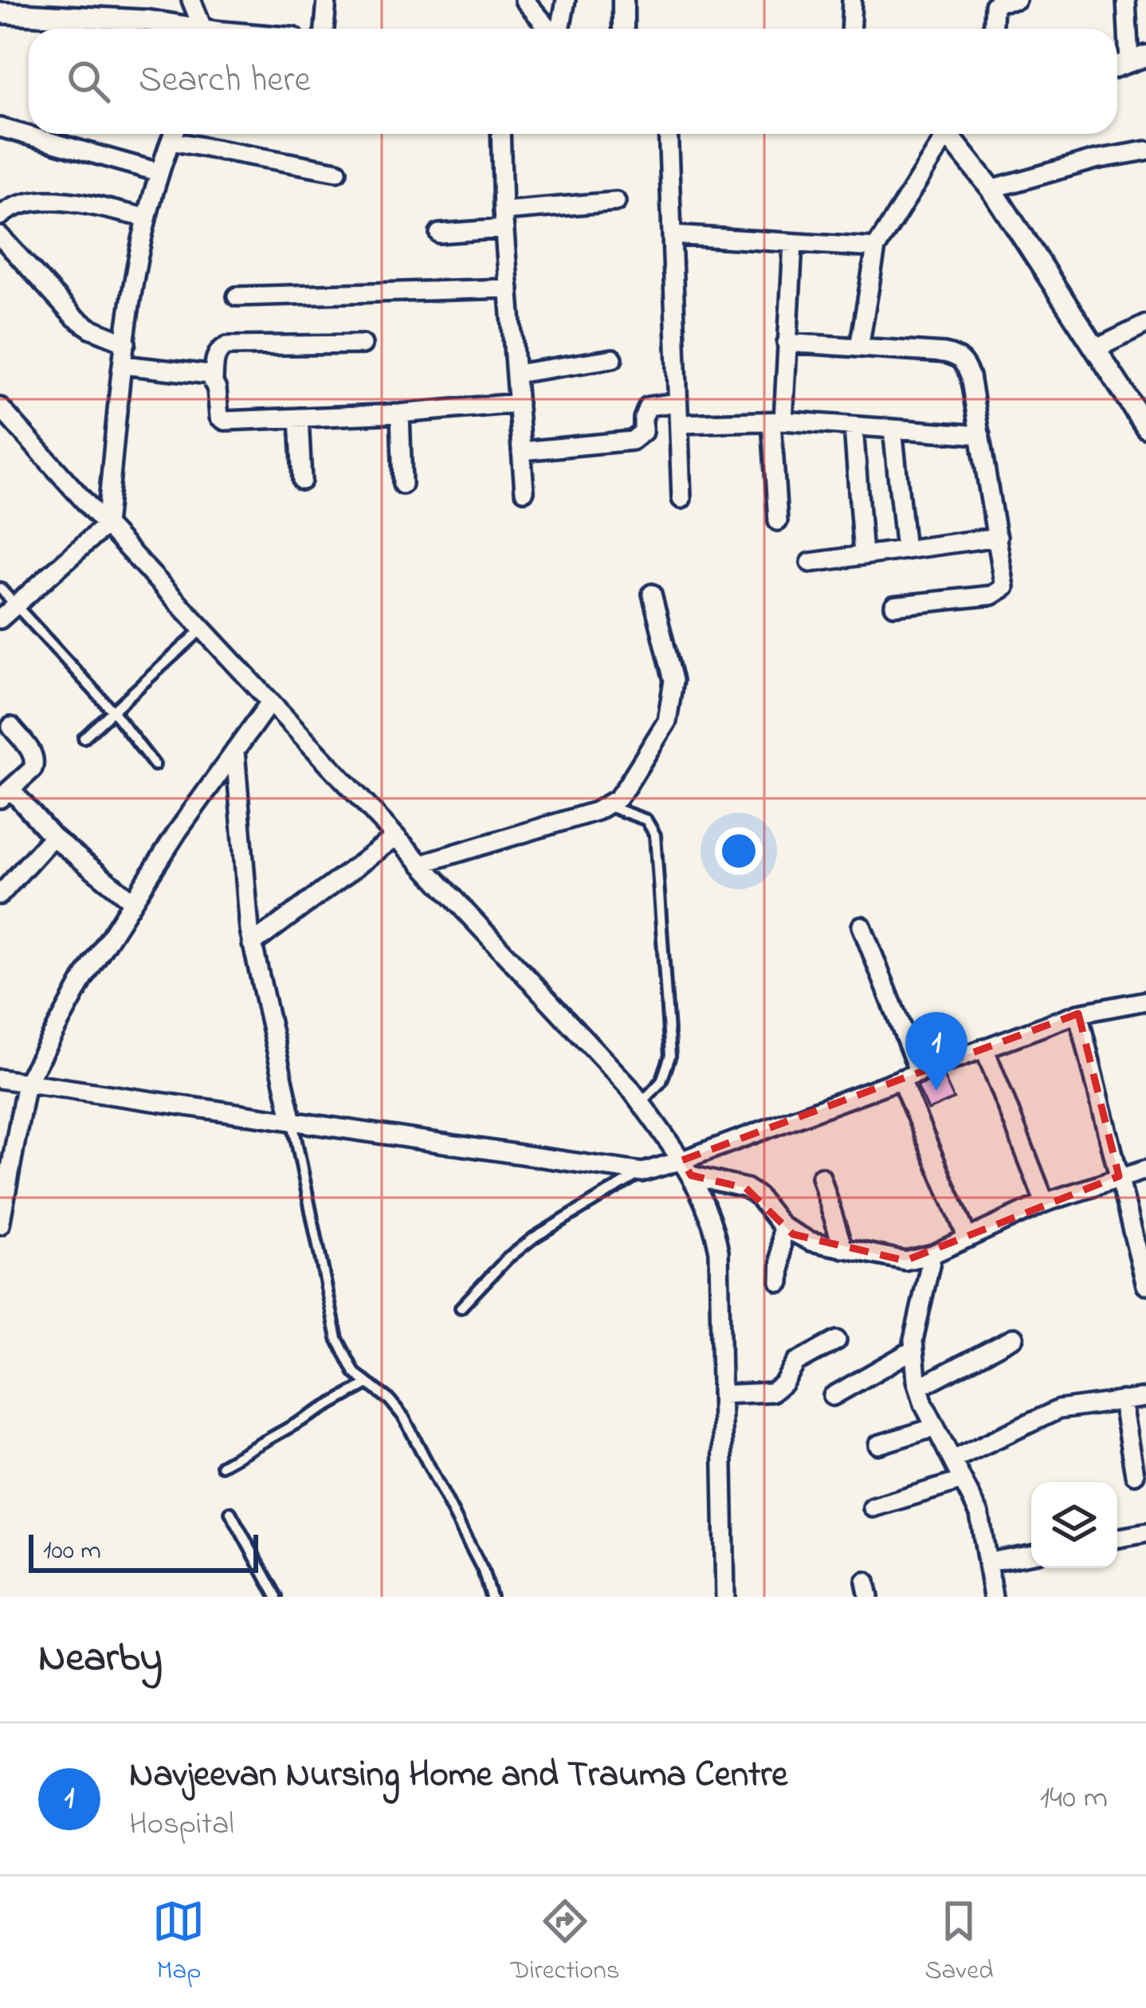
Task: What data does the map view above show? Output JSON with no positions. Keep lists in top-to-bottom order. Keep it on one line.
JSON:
{"scale_bar":"100 m","page":{"search":"Search here","pins":"1","scale":"100 m","heading":"Nearby","list":[{"mark":"1","name":"Navjeevan Nursing Home and Trauma Centre","note":"Hospital","value":"140 m"}],"nav":["Map","Directions","Saved"]}}
